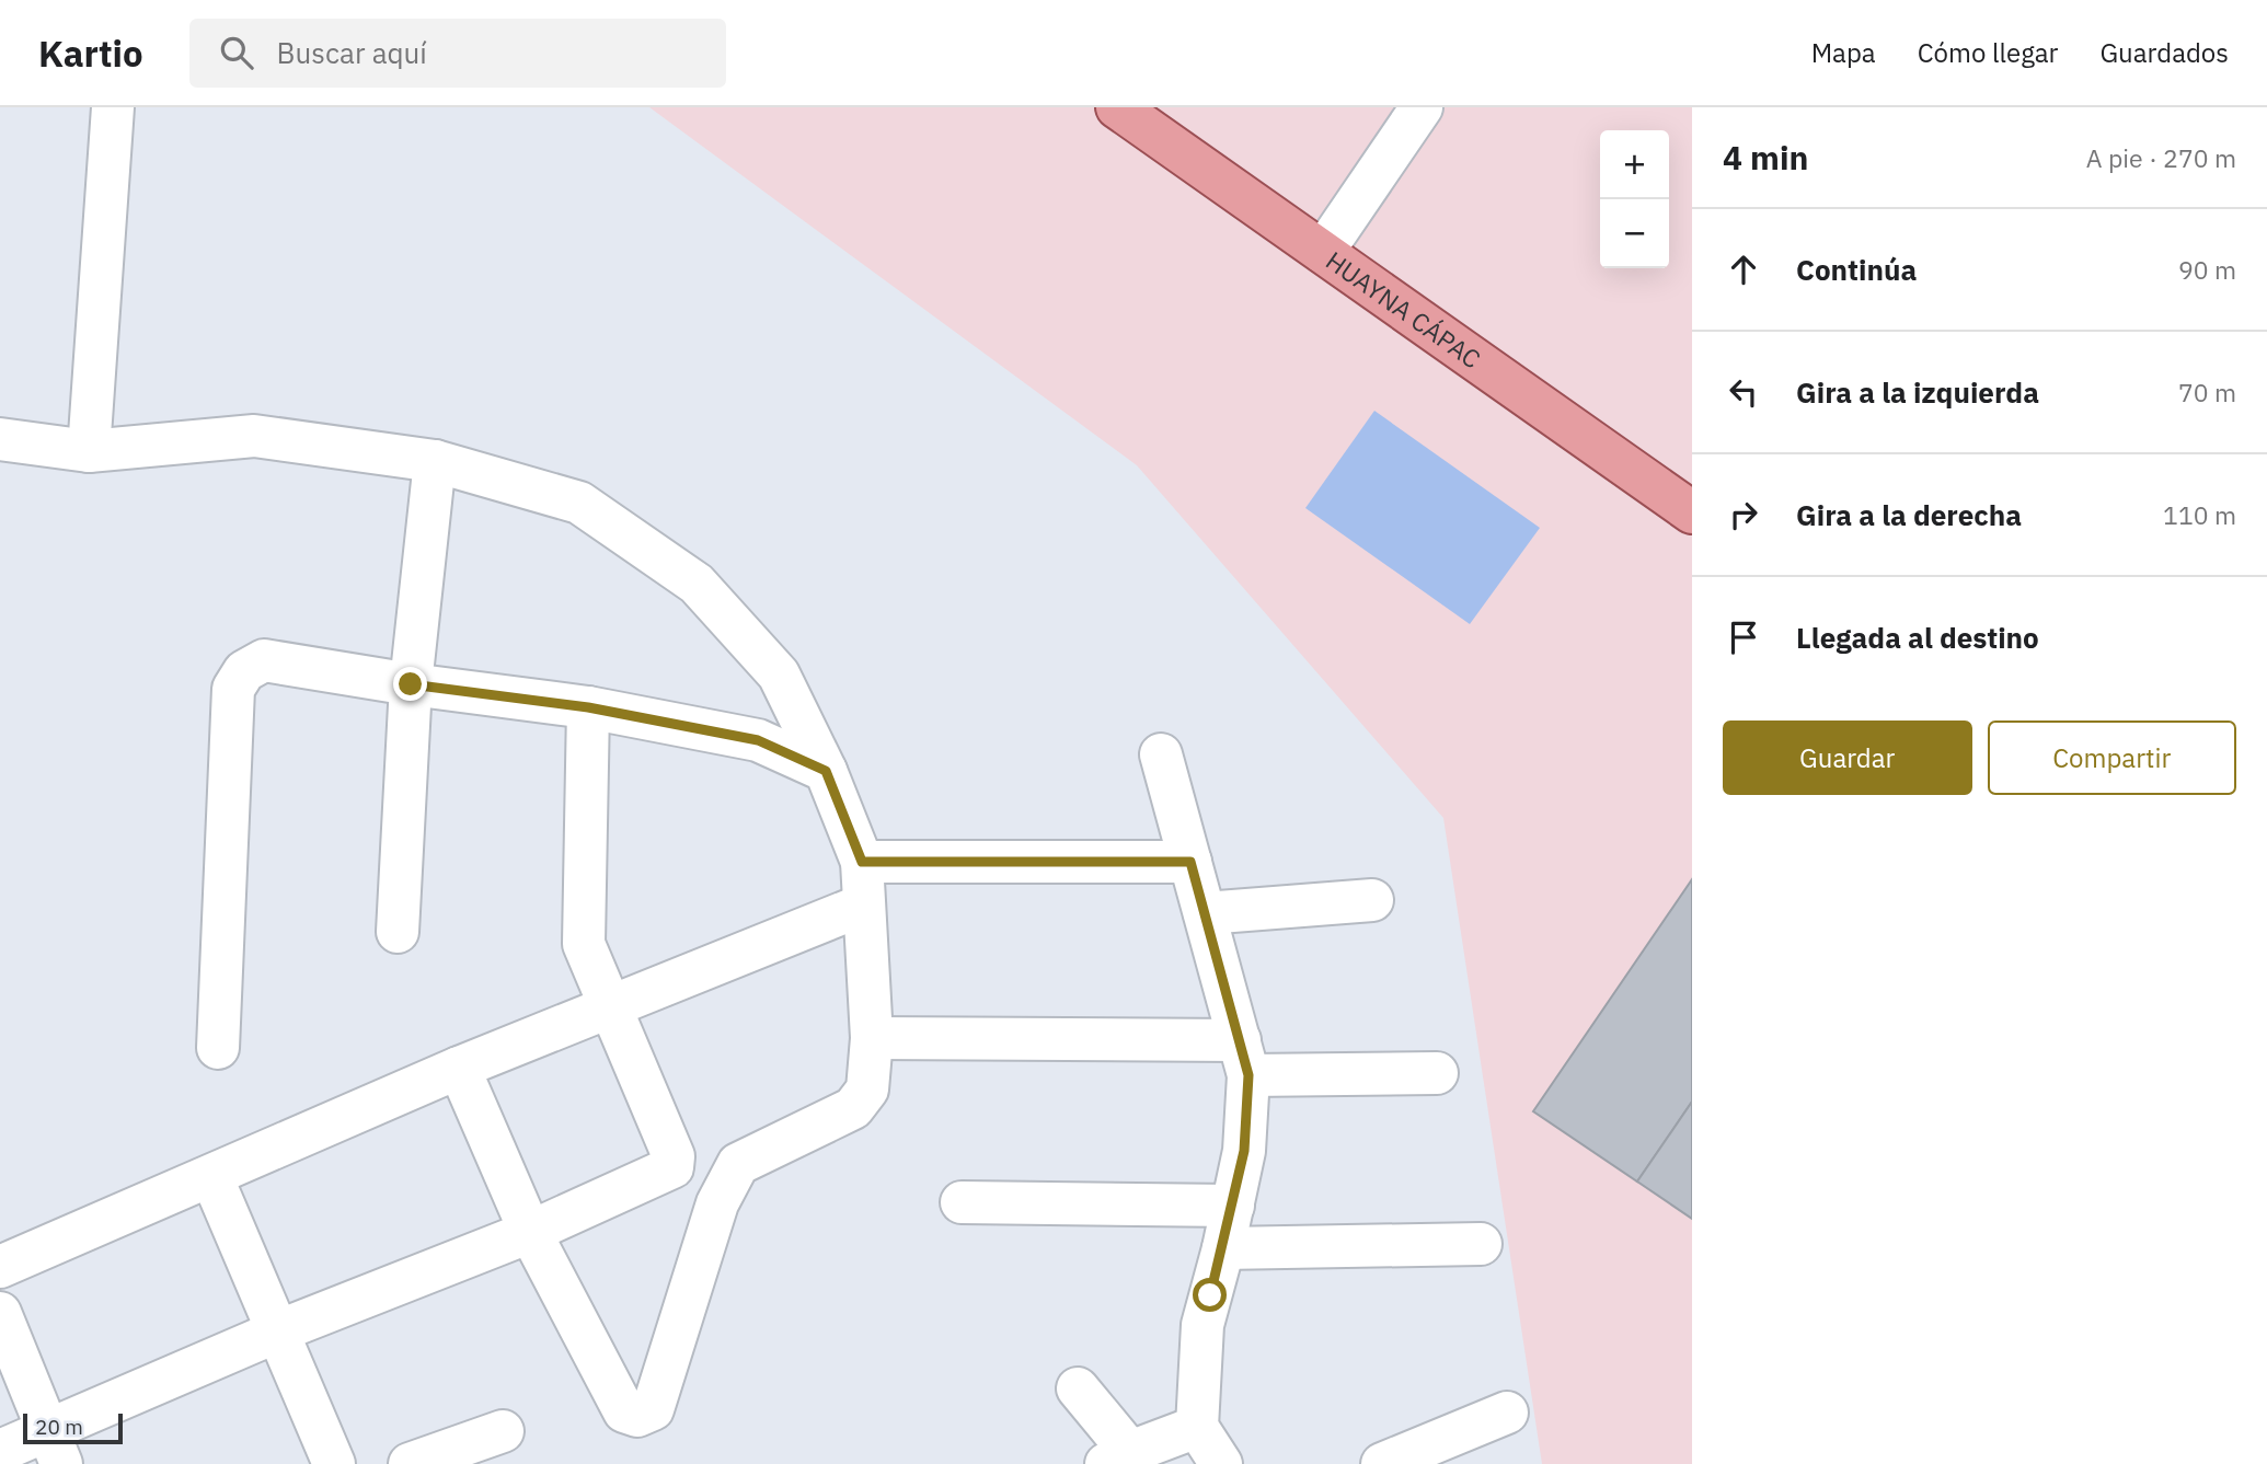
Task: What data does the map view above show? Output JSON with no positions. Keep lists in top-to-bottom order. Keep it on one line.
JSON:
{"streets":{"main road":["HUAYNA CÁPAC"]},"scale_bar":"20 m","page":{"header":"Kartio","search":"Buscar aquí","nav":["Mapa","Cómo llegar","Guardados"],"heading":["4 min","A pie · 270 m"],"map_buttons":["+","−"],"list":[["Continúa","90 m"],["Gira a la izquierda","70 m"],["Gira a la derecha","110 m"],"Llegada al destino"],"buttons":["Guardar","Compartir"],"scale":"20 m"}}
